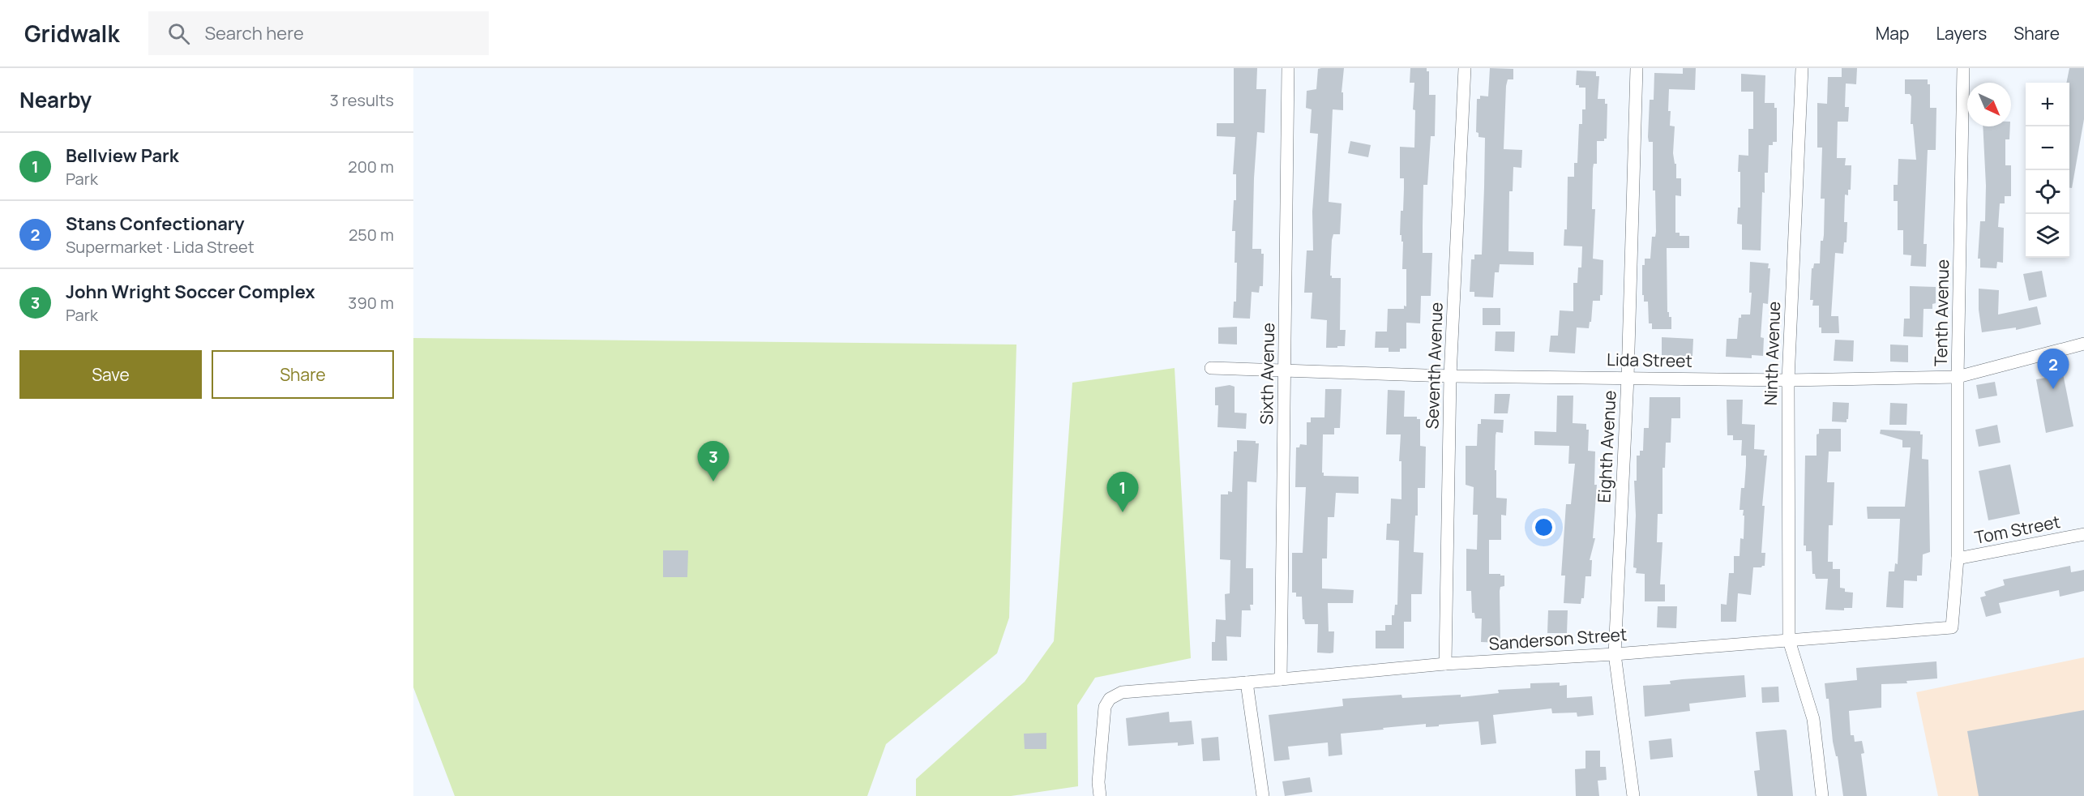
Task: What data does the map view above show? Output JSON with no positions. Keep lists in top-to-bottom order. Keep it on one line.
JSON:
{"streets":{"street":["Tenth Avenue","Ninth Avenue","Lida Street","Seventh Avenue","Sixth Avenue","Eighth Avenue","Tom Street","Sanderson Street"]},"crossings":[["Tenth Avenue","Lida Street"],["Tenth Avenue","Tom Street"],["Tenth Avenue","Sanderson Street"],["Ninth Avenue","Lida Street"],["Ninth Avenue","Sanderson Street"],["Lida Street","Seventh Avenue"],["Lida Street","Sixth Avenue"],["Lida Street","Eighth Avenue"],["Seventh Avenue","Sanderson Street"],["Sixth Avenue","Sanderson Street"],["Eighth Avenue","Sanderson Street"],["Tom Street","Sanderson Street"]],"north":"bottom right","page":{"header":"Gridwalk","search":"Search here","nav":["Map","Layers","Share"],"heading":["Nearby","3 results"],"map_buttons":["+","−"],"list":[{"mark":"1","name":"Bellview Park","note":"Park","value":"200 m"},{"mark":"2","name":"Stans Confectionary","note":"Supermarket · Lida Street","value":"250 m"},{"mark":"3","name":"John Wright Soccer Complex","note":"Park","value":"390 m"}],"buttons":["Save","Share"],"pins":["2","3","1"]}}
